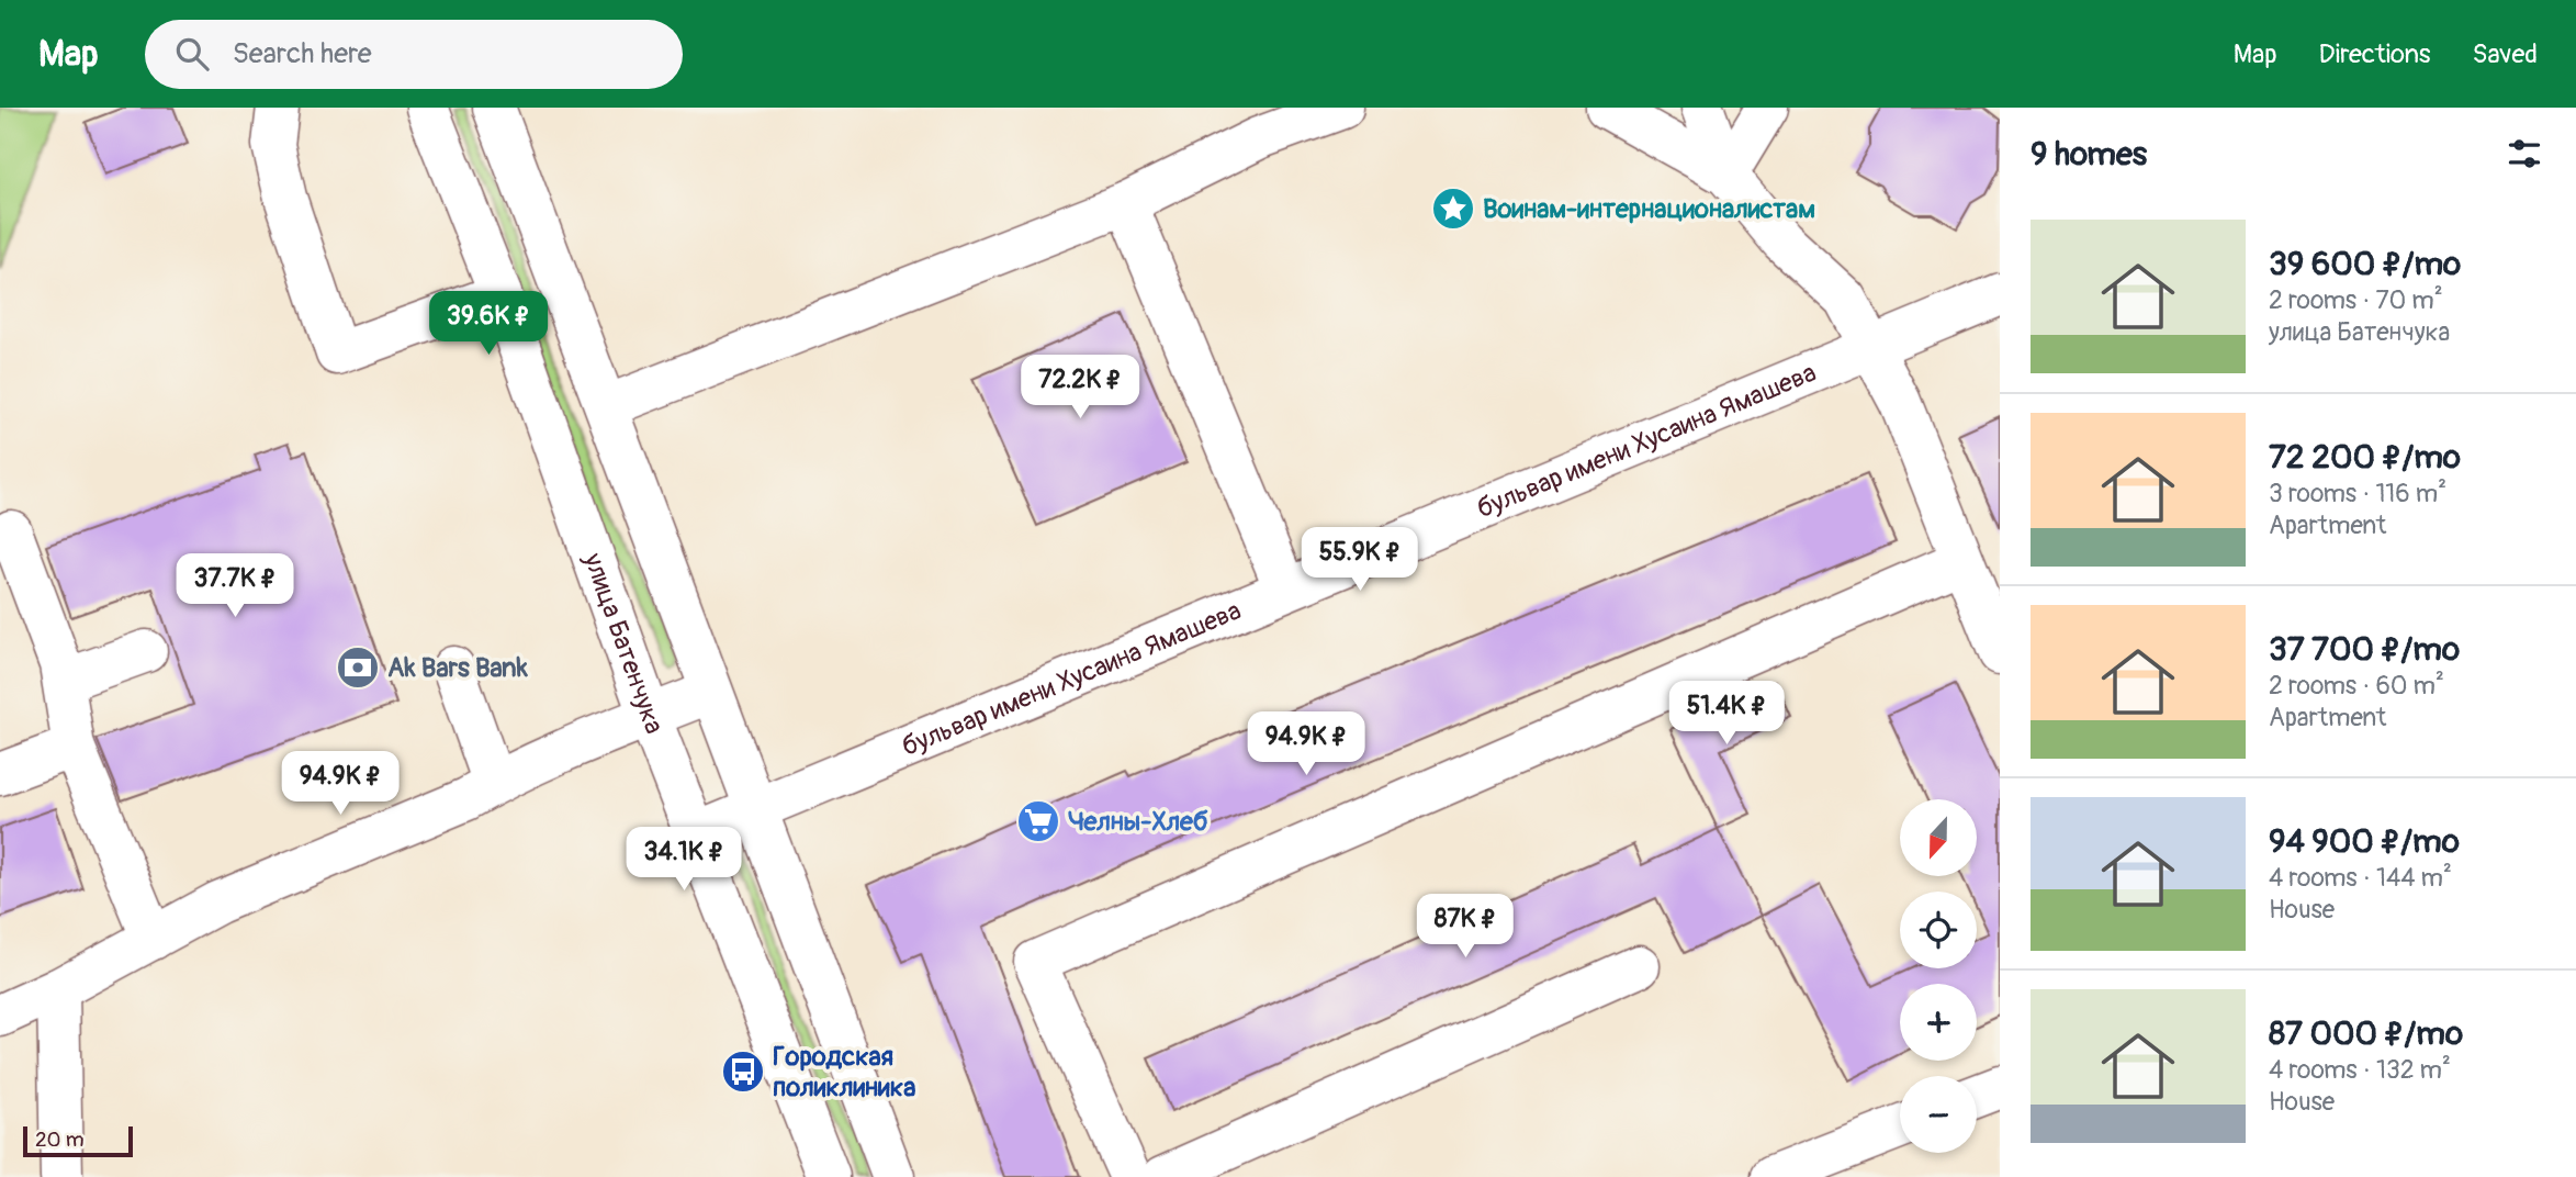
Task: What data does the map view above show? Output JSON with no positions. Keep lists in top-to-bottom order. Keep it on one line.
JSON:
{"streets":{"main road":["бульвар имени Хусаина Ямашева","улица Батенчука"]},"crossings":[["бульвар имени Хусаина Ямашева","улица Батенчука"]],"places":{"place":["Воинам-интернационалистам"],"bank":["Ak Bars Bank"],"supermarket":["Челны-Хлеб"],"bus stop":["Городская поликлиника"]},"scale_bar":"20 m","north":"bottom","page":{"header":"Map","search":"Search here","nav":["Map","Directions","Saved"],"heading":"9 homes","list":[{"name":"39 600 ₽/mo","note":"2 rooms · 70 m² · улица Батенчука"},{"name":"72 200 ₽/mo","note":"3 rooms · 116 m² · Apartment"},{"name":"37 700 ₽/mo","note":"2 rooms · 60 m² · Apartment"},{"name":"94 900 ₽/mo","note":"4 rooms · 144 m² · House"},{"name":"87 000 ₽/mo","note":"4 rooms · 132 m² · House"}],"price":["39.6K ₽","72.2K ₽","55.9K ₽","37.7K ₽","51.4K ₽","94.9K ₽","94.9K ₽","34.1K ₽","87K ₽"],"map_buttons":["+","−"],"scale":"20 m"}}
